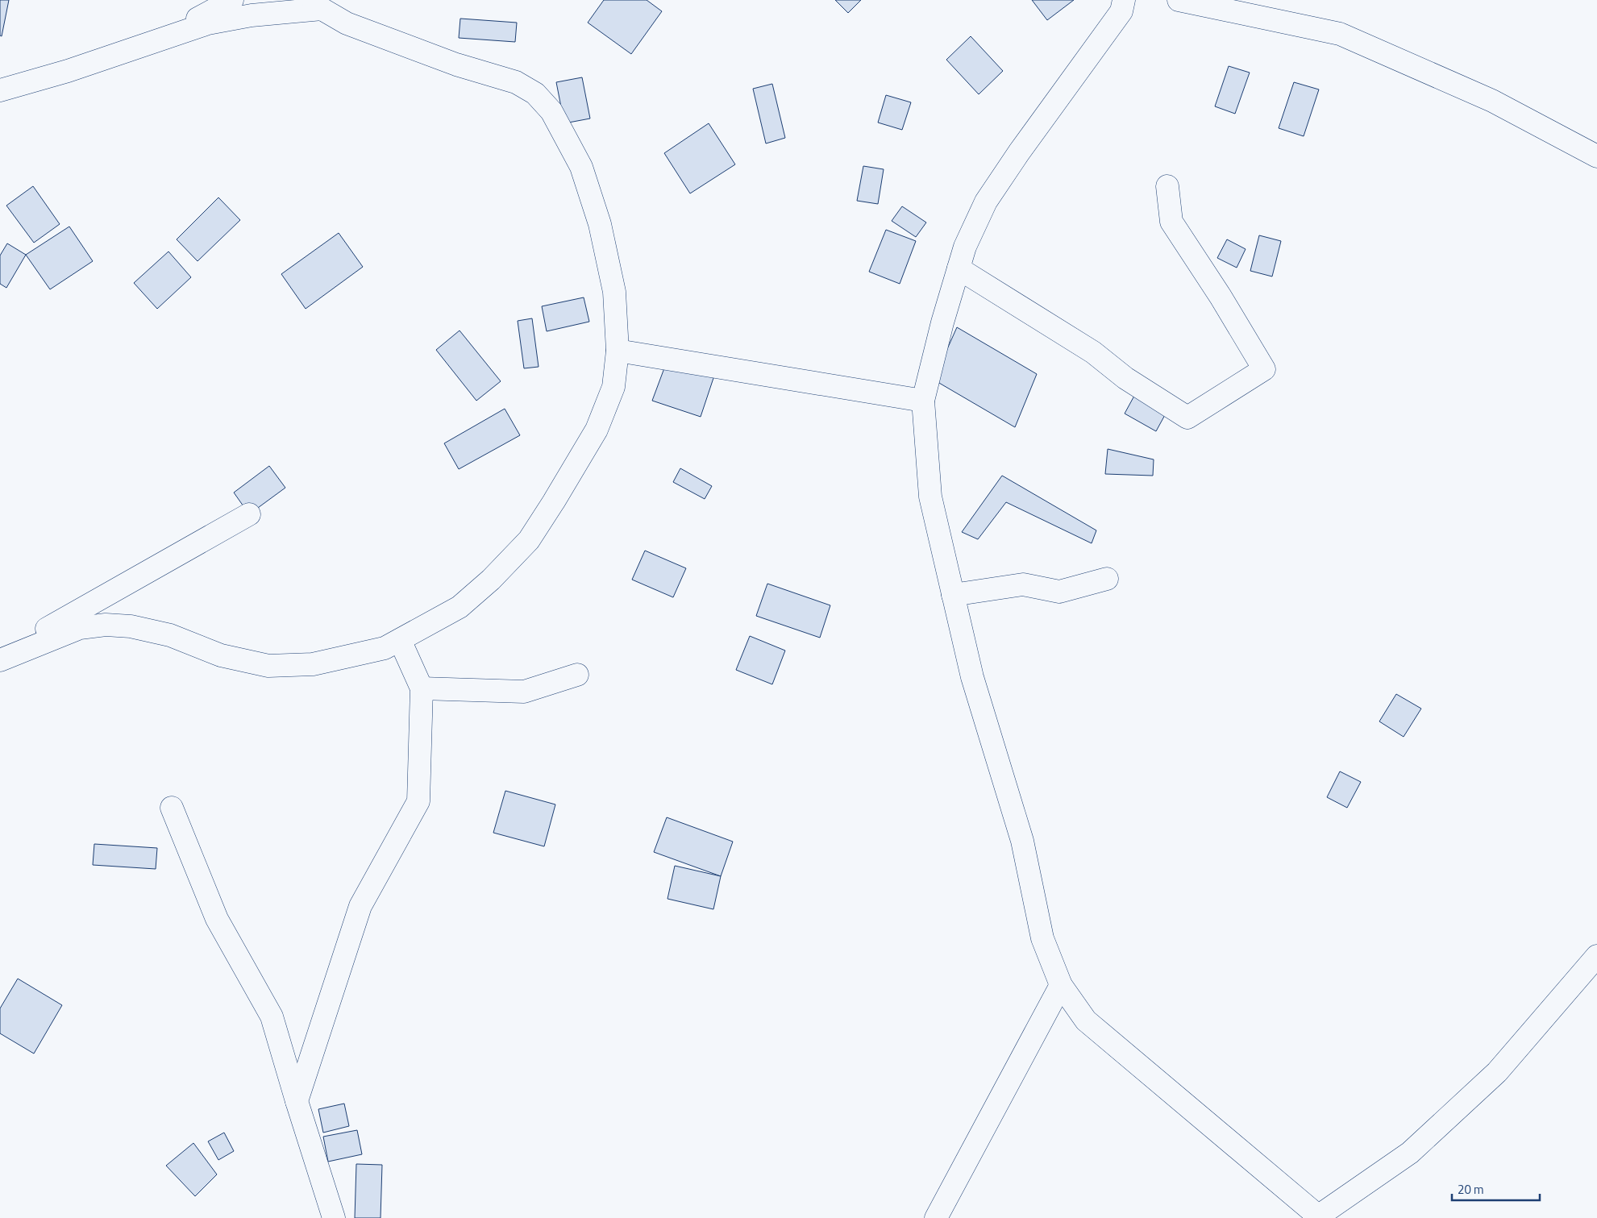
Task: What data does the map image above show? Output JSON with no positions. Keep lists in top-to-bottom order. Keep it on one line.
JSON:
{"scale_bar":"20 m"}
